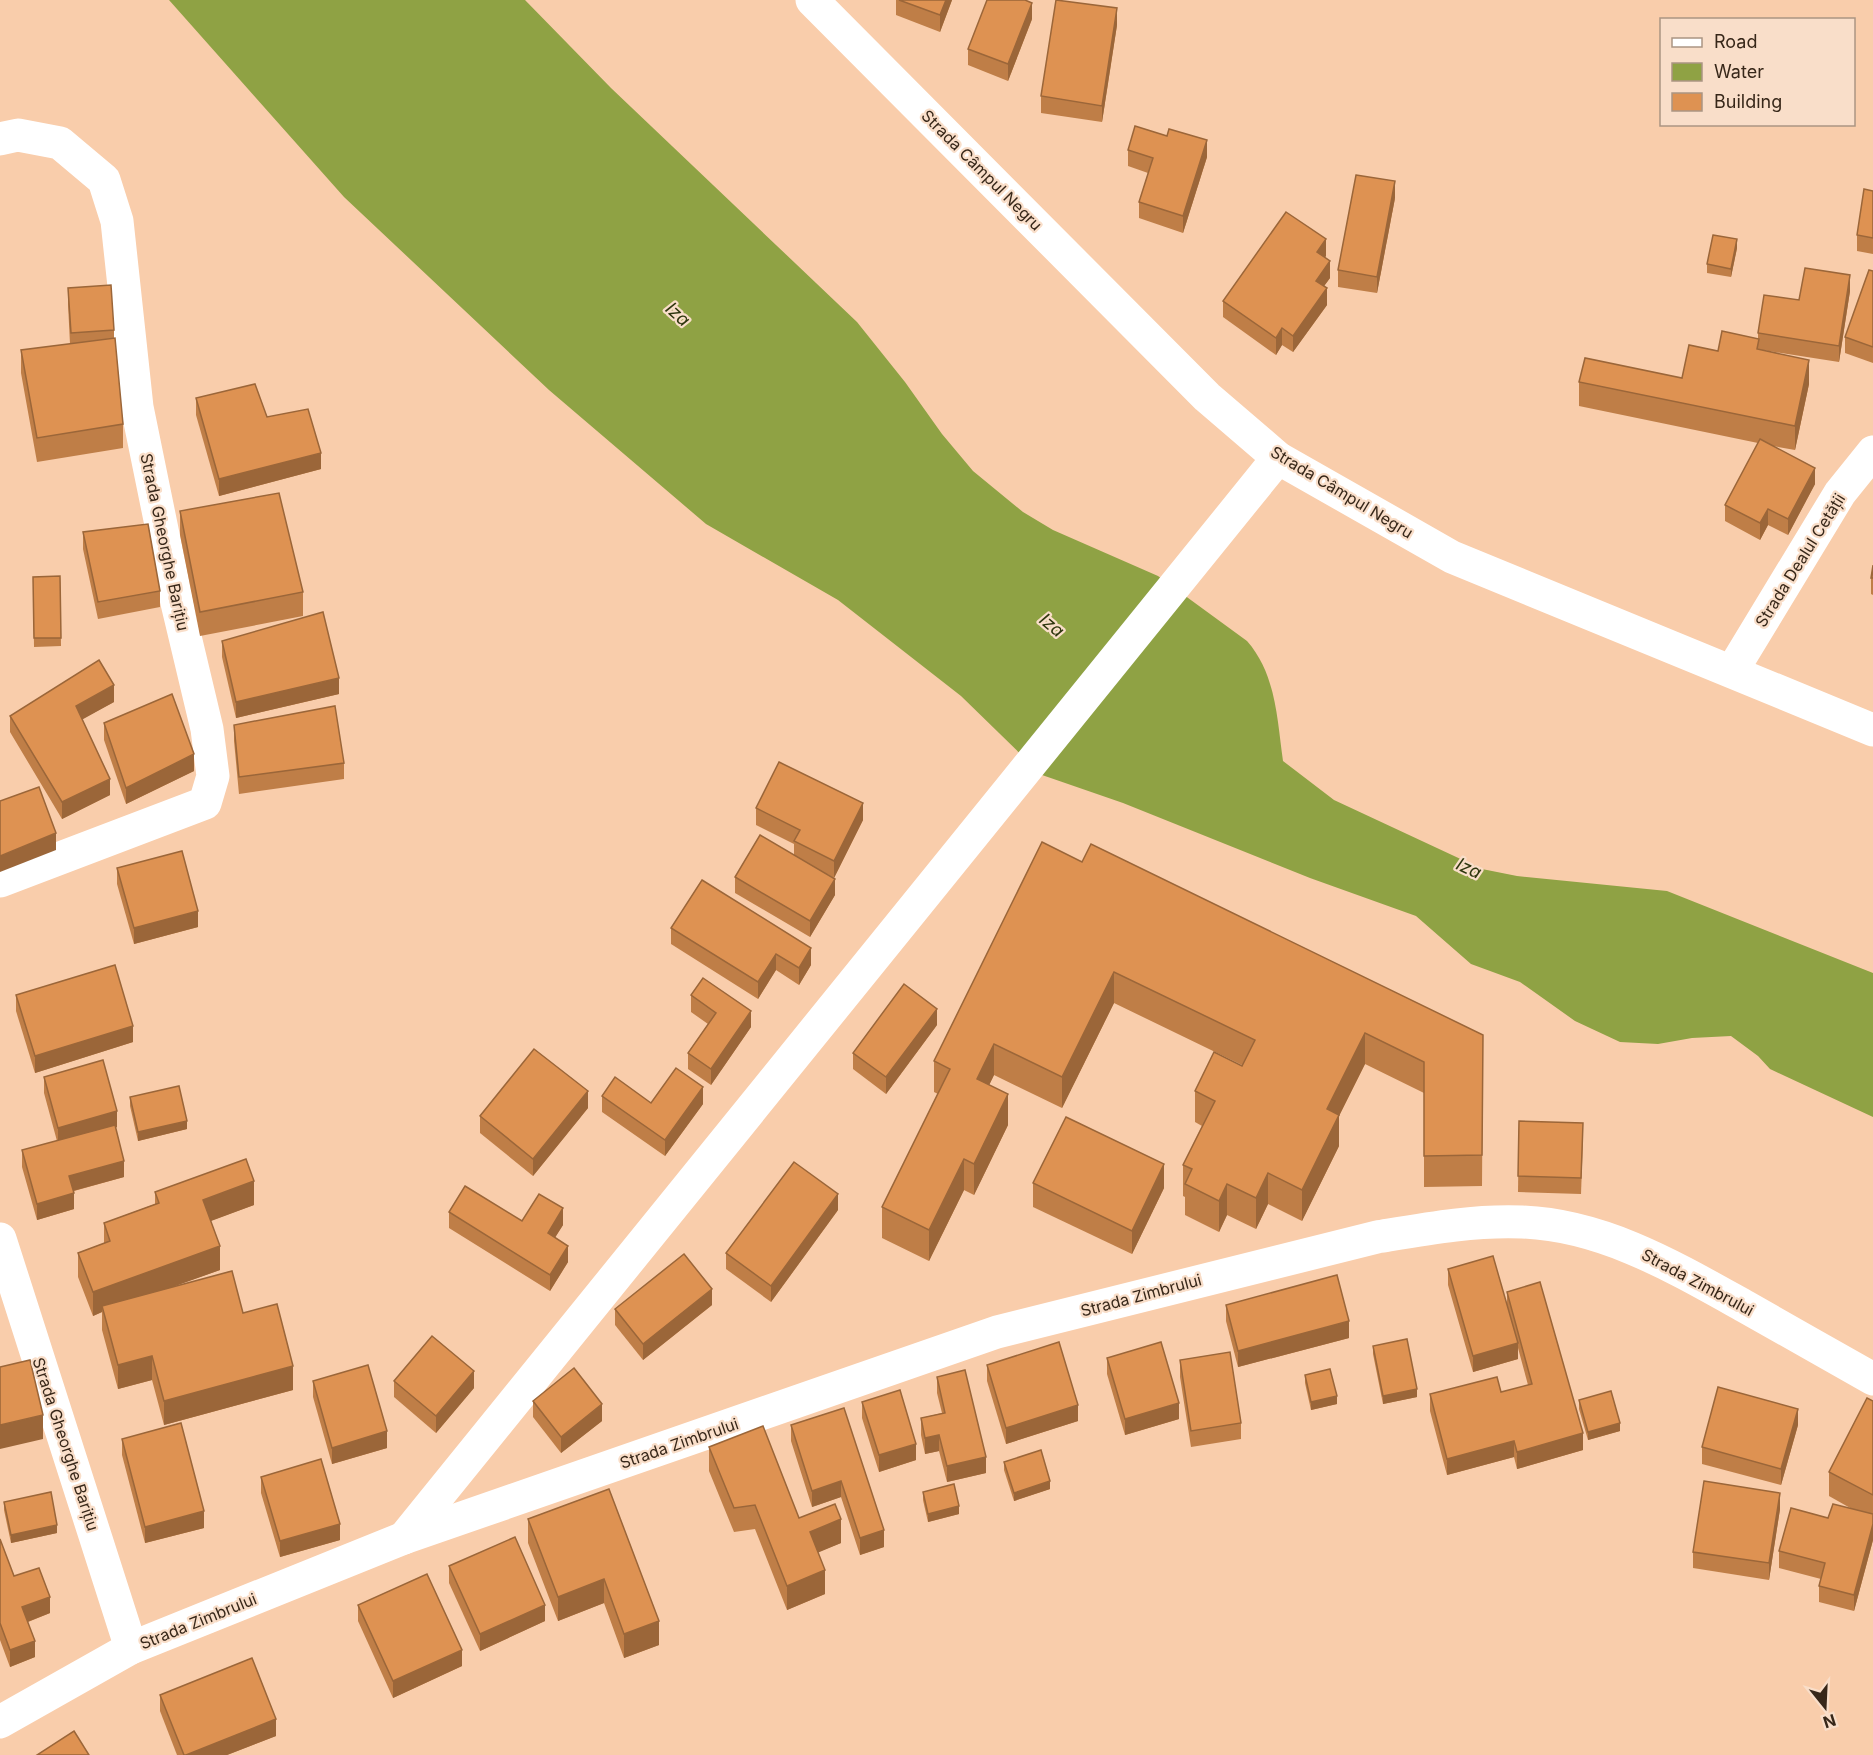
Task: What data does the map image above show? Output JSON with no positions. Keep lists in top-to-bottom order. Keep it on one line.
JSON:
{"streets":{"street":["Strada Câmpul Negru","Strada Gheorghe Barițiu","Strada Dealul Cetății","Strada Zimbrului"]},"crossings":[["Strada Câmpul Negru","Strada Dealul Cetății"],["Strada Câmpul Negru","Strada Zimbrului"],["Strada Gheorghe Barițiu","Strada Zimbrului"]],"water":["Iza"],"legend":["Road","Water","Building"],"north":"bottom"}
